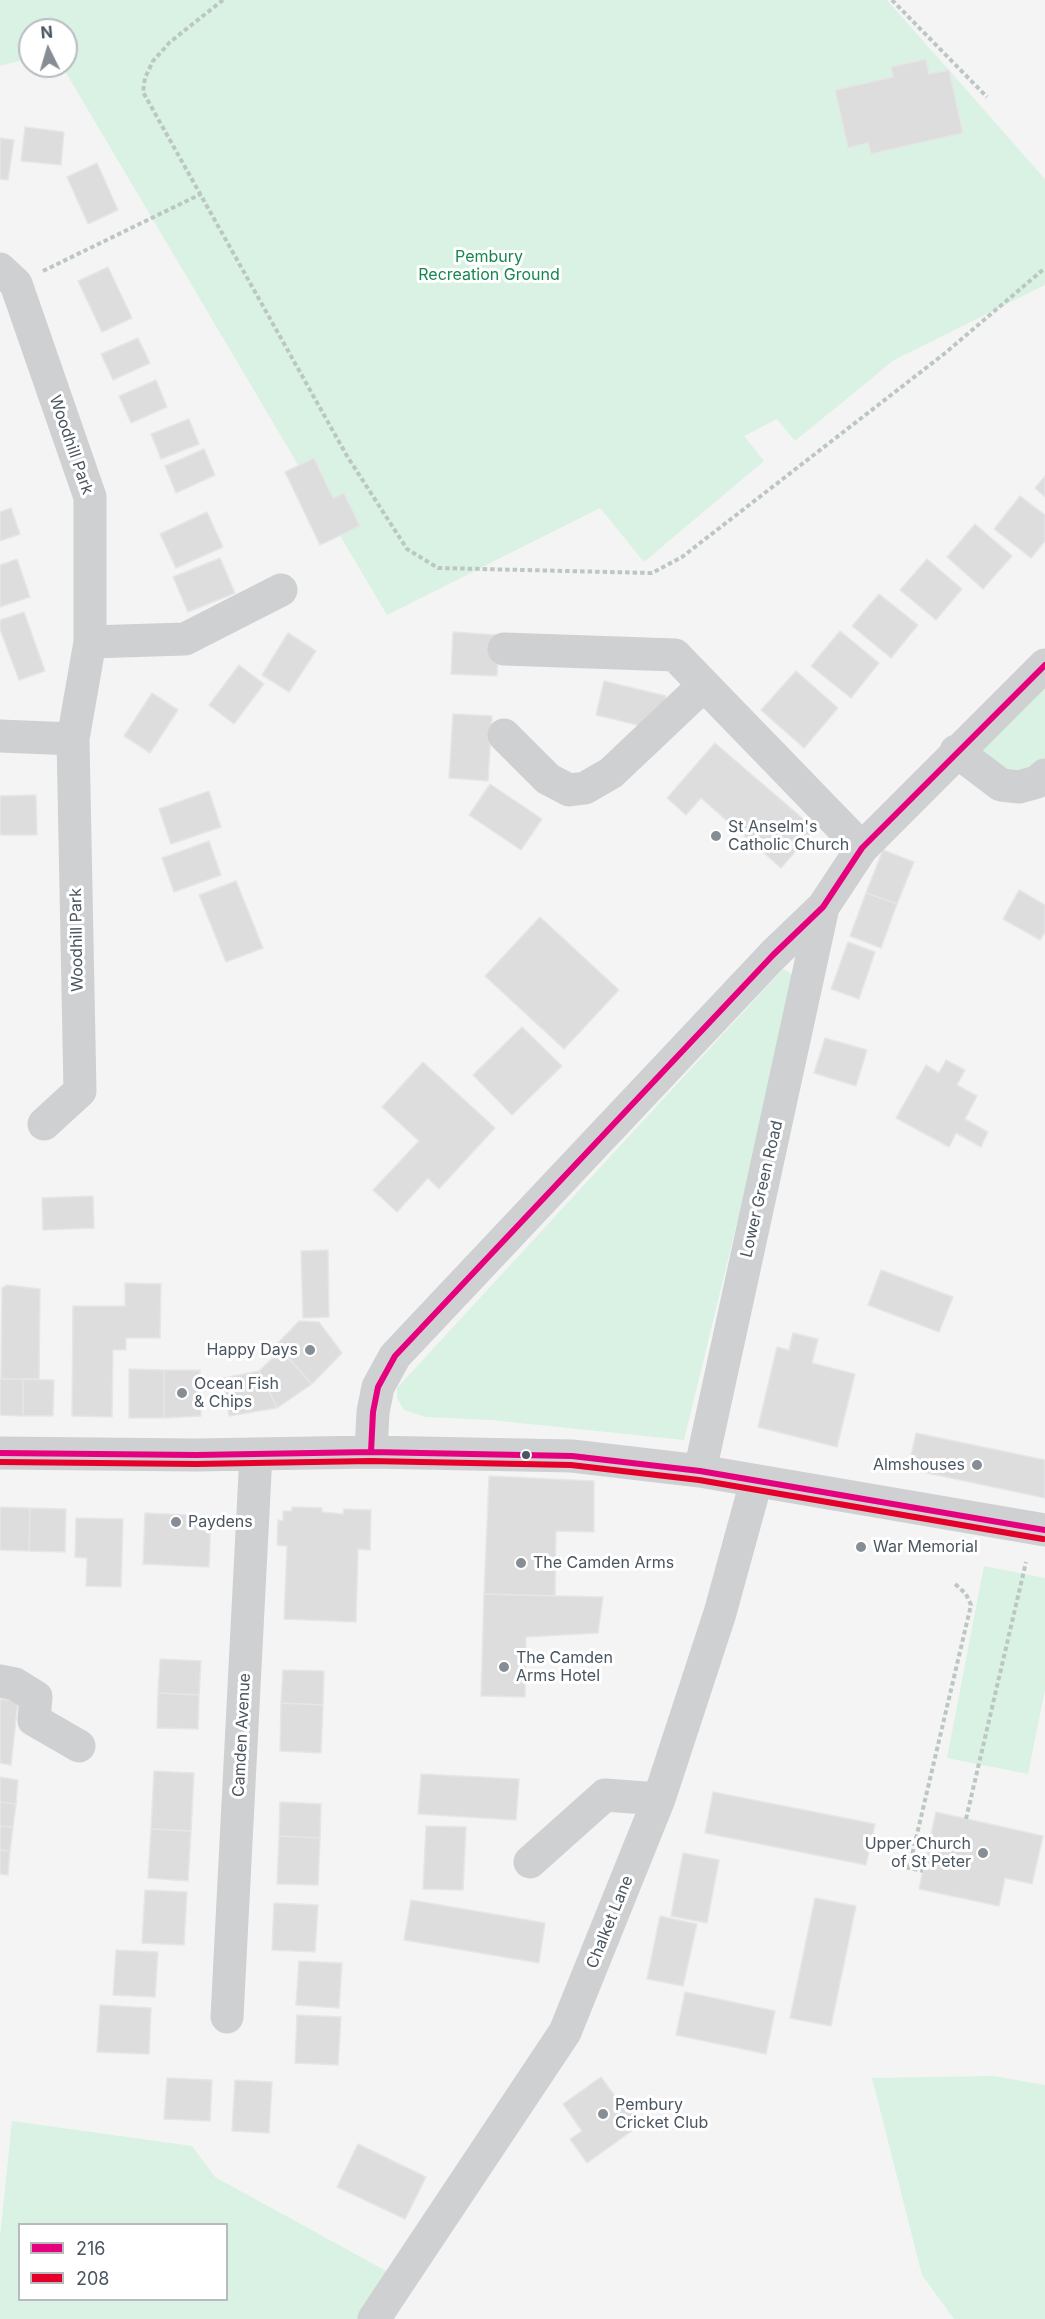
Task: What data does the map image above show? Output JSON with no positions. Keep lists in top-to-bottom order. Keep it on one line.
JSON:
{"streets":{"street":["Woodhill Park","Lower Green Road","Camden Avenue","Chalket Lane"]},"parks":["Pembury Recreation Ground"],"places":["St Anselm's Catholic Church","Happy Days","Ocean Fish & Chips","Almshouses","Paydens","War Memorial","The Camden Arms","The Camden Arms Hotel","Upper Church of St Peter","Pembury Cricket Club"],"lines":["transit line 216","transit line 208"],"legend":["216","208"],"north":"top"}
